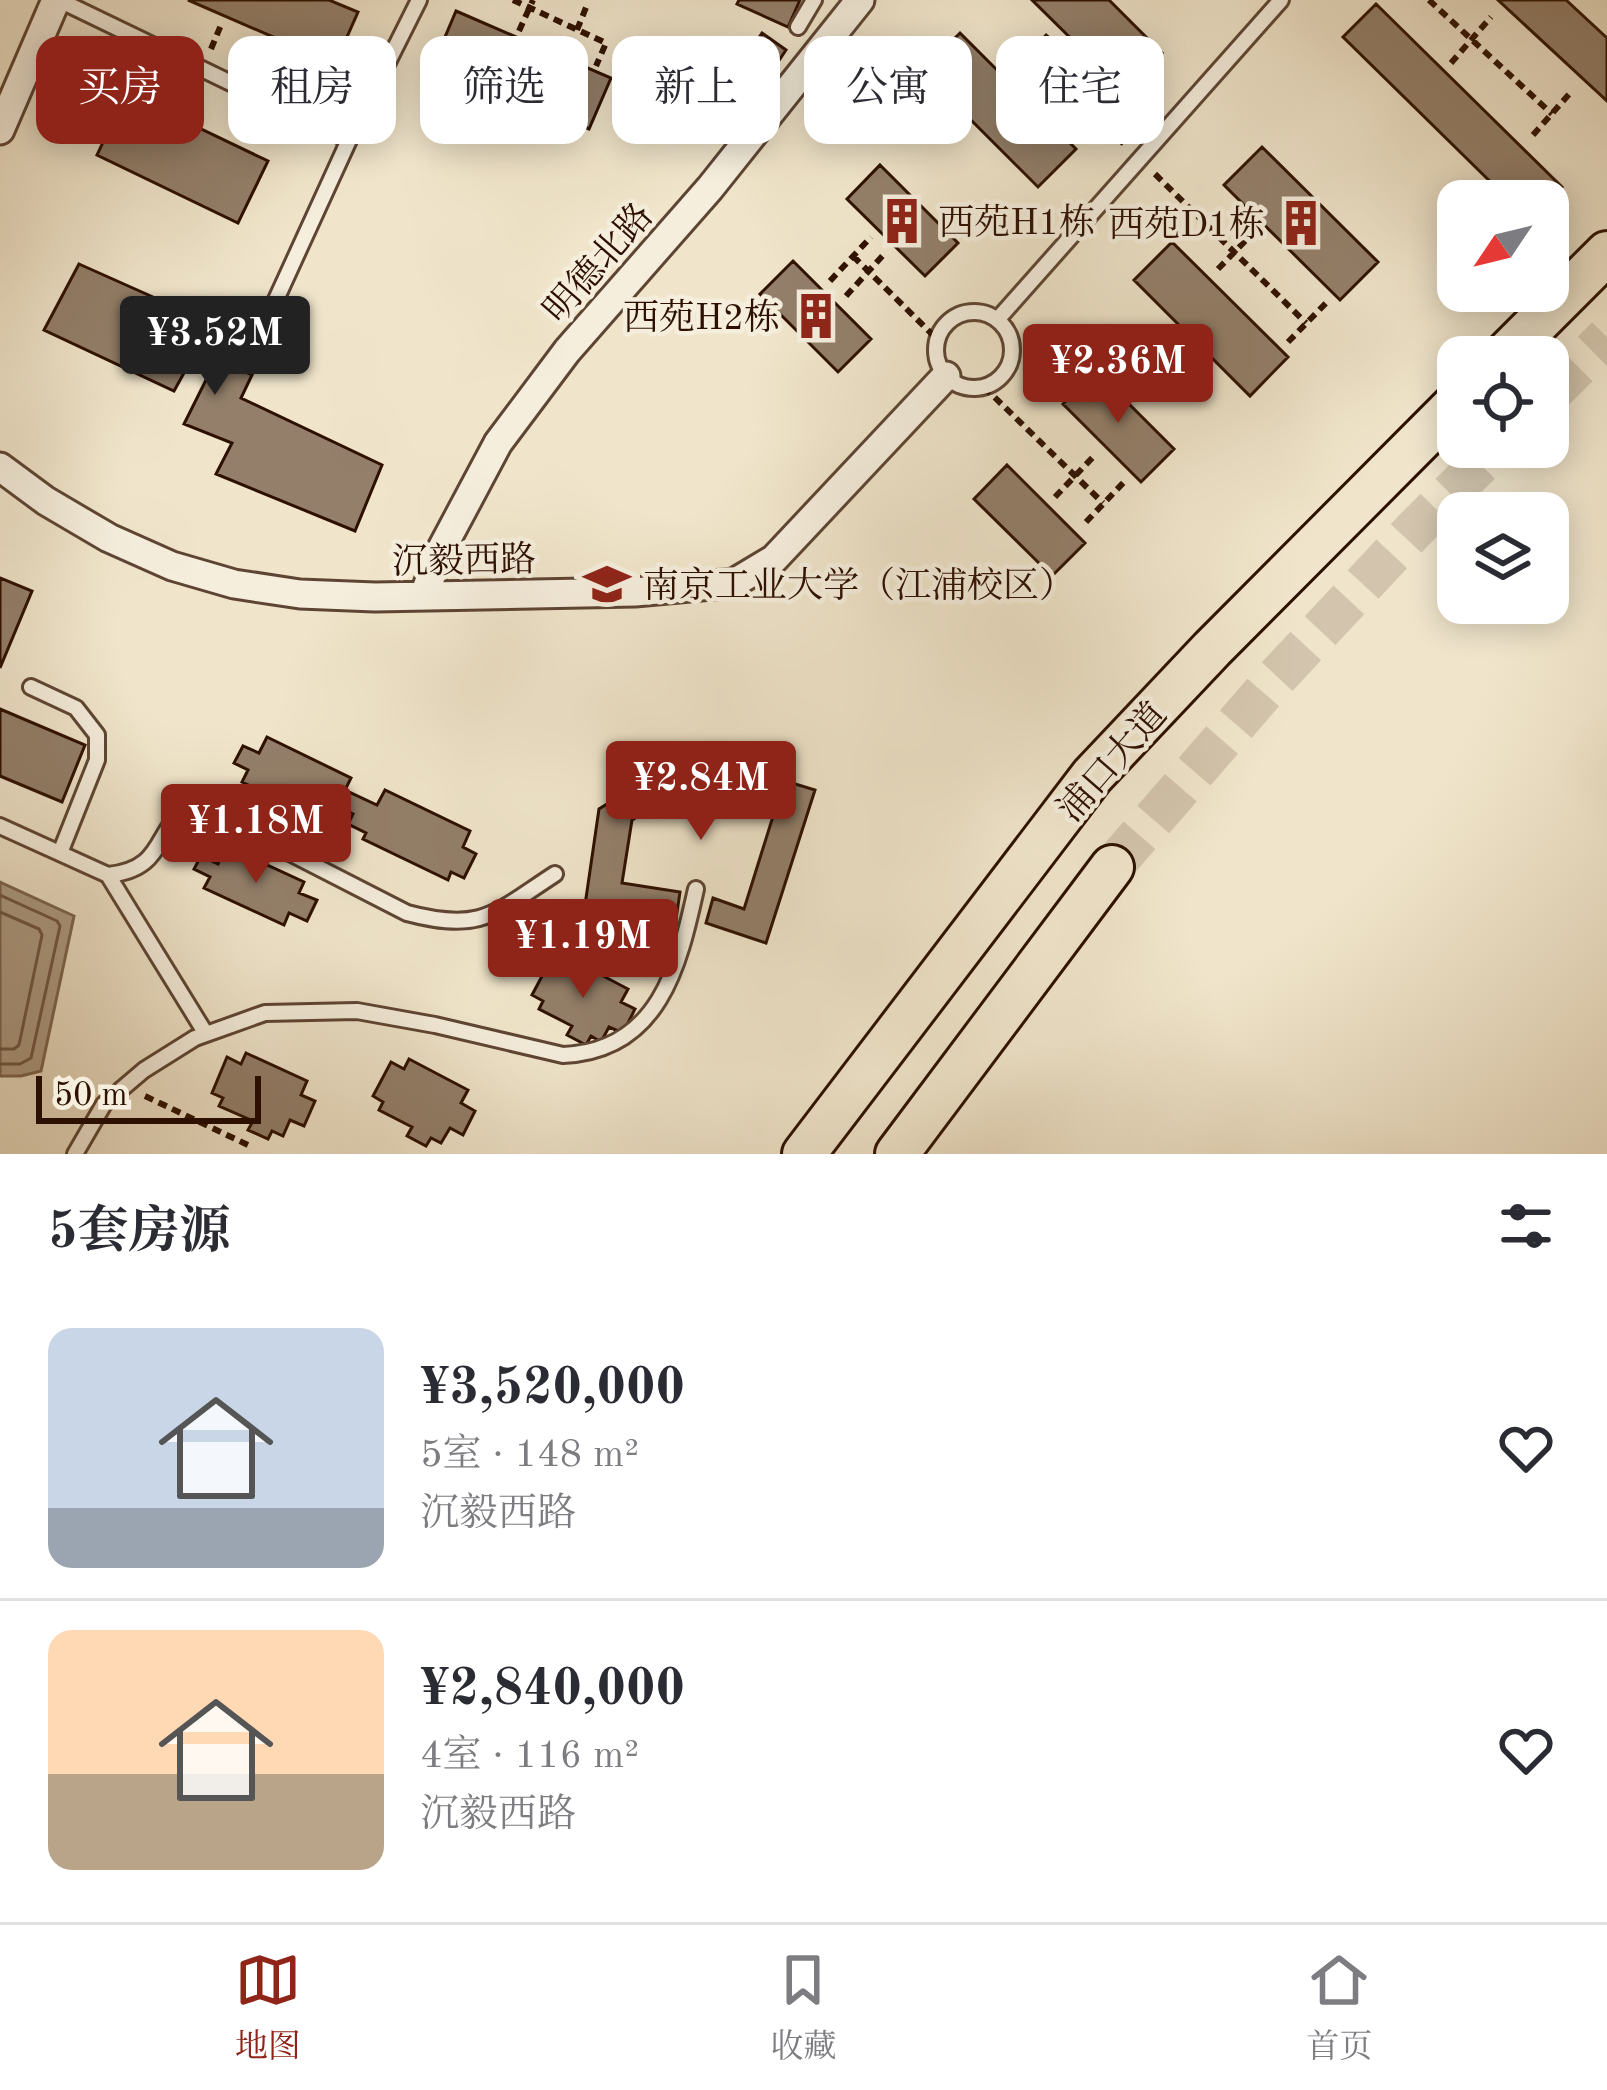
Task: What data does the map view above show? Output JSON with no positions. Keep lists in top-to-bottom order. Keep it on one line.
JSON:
{"streets":{"main road":["浦口大道"],"street":["明德北路","沉毅西路"]},"crossings":[["明德北路","沉毅西路"]],"places":{"building":["西苑H1栋","西苑D1栋","西苑H2栋"],"school or university":["南京工业大学（江浦校区）"]},"scale_bar":"50 m","north":"bottom left","page":{"chip":["买房","租房","筛选","新上","公寓","住宅"],"price":["¥3.52M","¥2.36M","¥2.84M","¥1.18M","¥1.19M"],"scale":"50 m","heading":"5套房源","list":[{"name":"¥3,520,000","note":"5室 · 148 m² · 沉毅西路"},{"name":"¥2,840,000","note":"4室 · 116 m² · 沉毅西路"}],"tabs":["地图","收藏","首页"]}}
